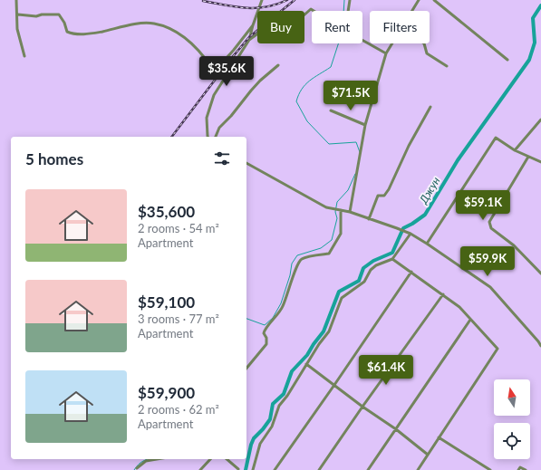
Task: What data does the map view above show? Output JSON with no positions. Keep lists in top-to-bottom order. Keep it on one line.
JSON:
{"water":["Джун"],"north":"top","page":{"chip":["Buy","Rent","Filters"],"price":["$35.6K","$71.5K","$59.1K","$59.9K","$61.4K"],"heading":"5 homes","list":[{"name":"$35,600","note":"2 rooms · 54 m² · Apartment"},{"name":"$59,100","note":"3 rooms · 77 m² · Apartment"},{"name":"$59,900","note":"2 rooms · 62 m² · Apartment"}]}}
